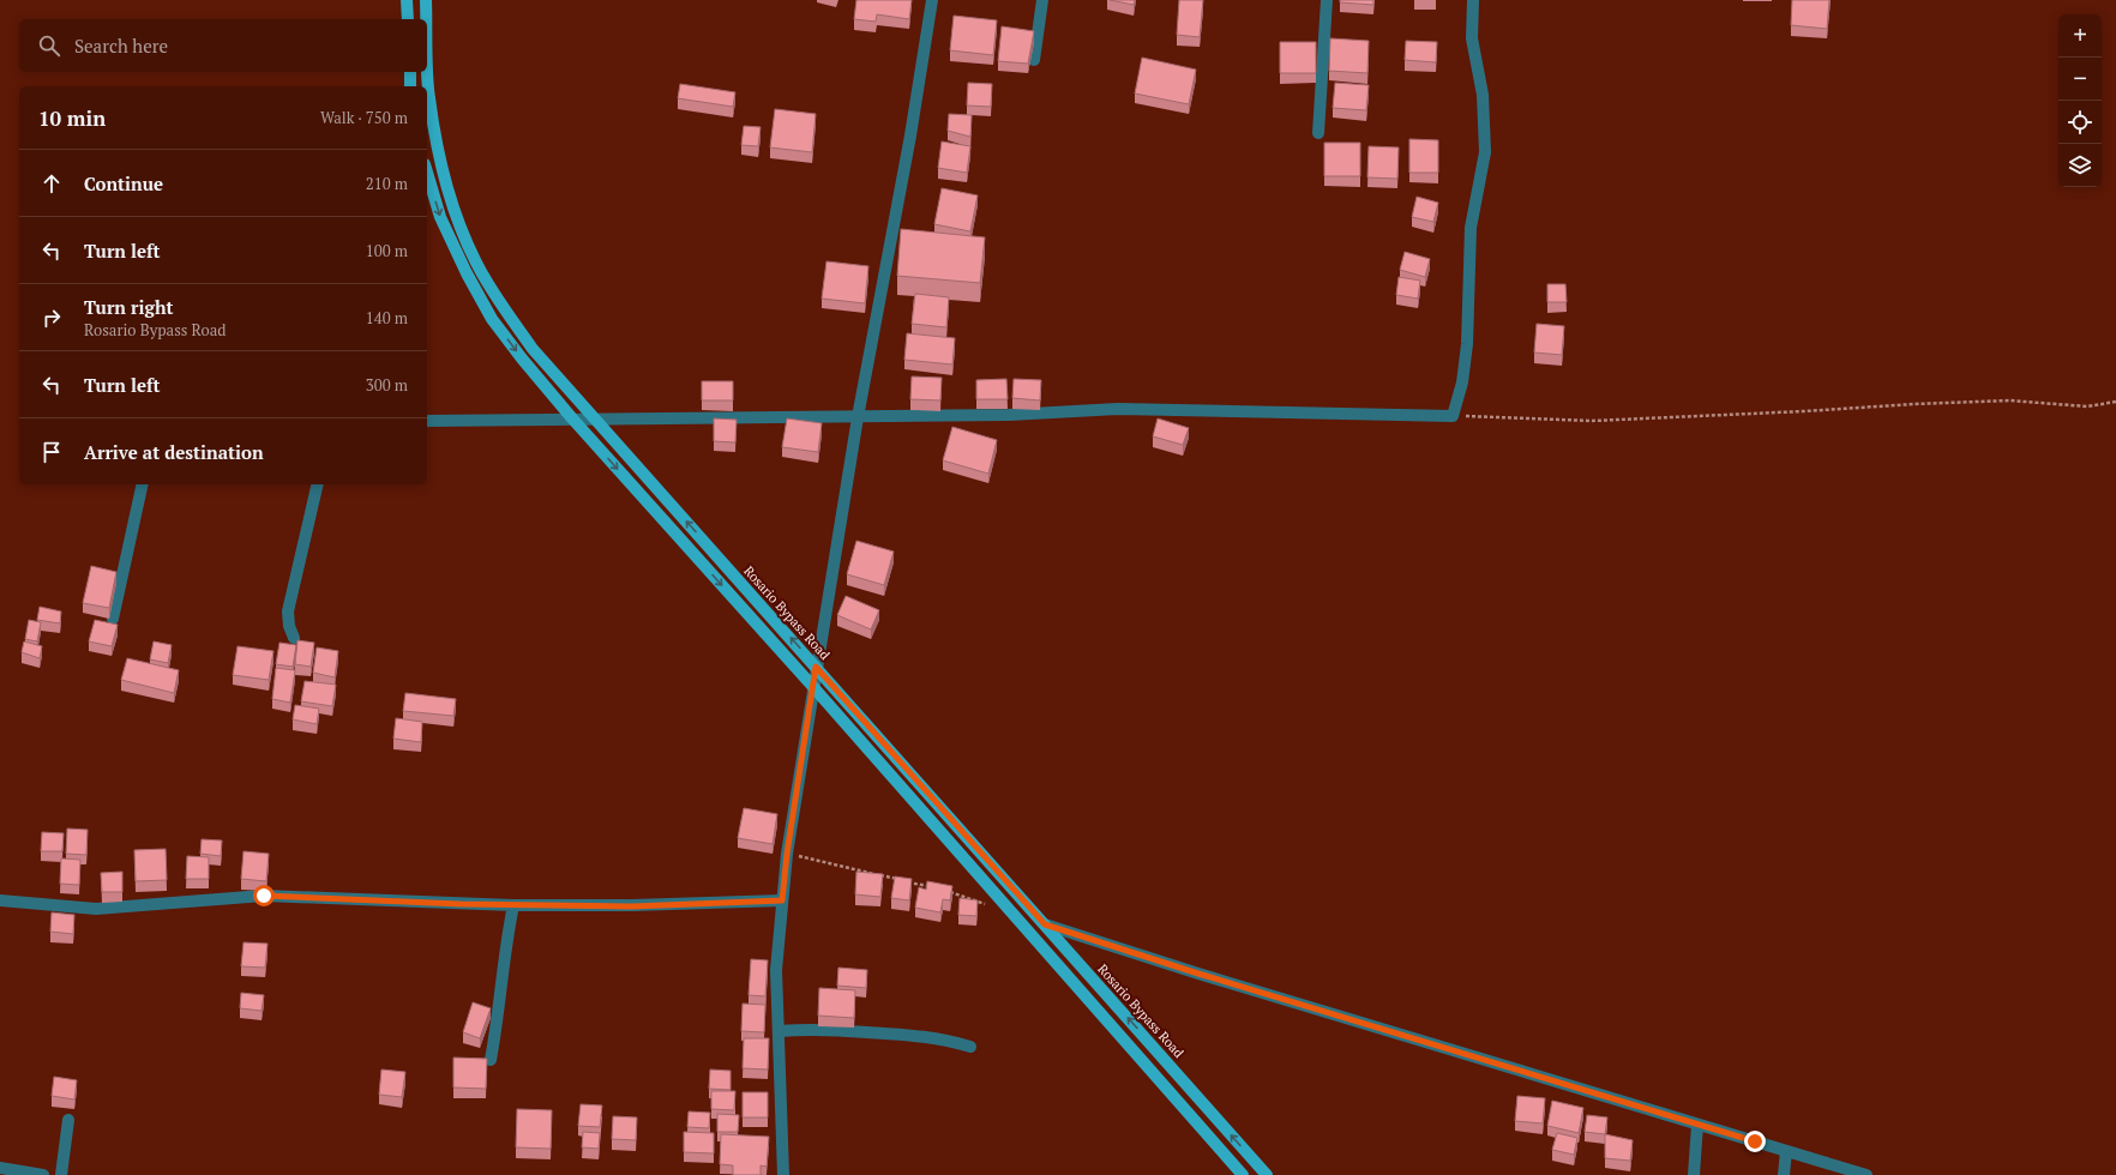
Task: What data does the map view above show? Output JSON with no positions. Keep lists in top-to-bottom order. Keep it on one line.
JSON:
{"streets":{"main road":["Rosario Bypass Road"]},"page":{"map_buttons":["+","−"],"search":"Search here","heading":["10 min","Walk · 750 m"],"list":[["Continue","210 m"],["Turn left","100 m"],["Turn right","Rosario Bypass Road","140 m"],["Turn left","300 m"],"Arrive at destination"]}}
